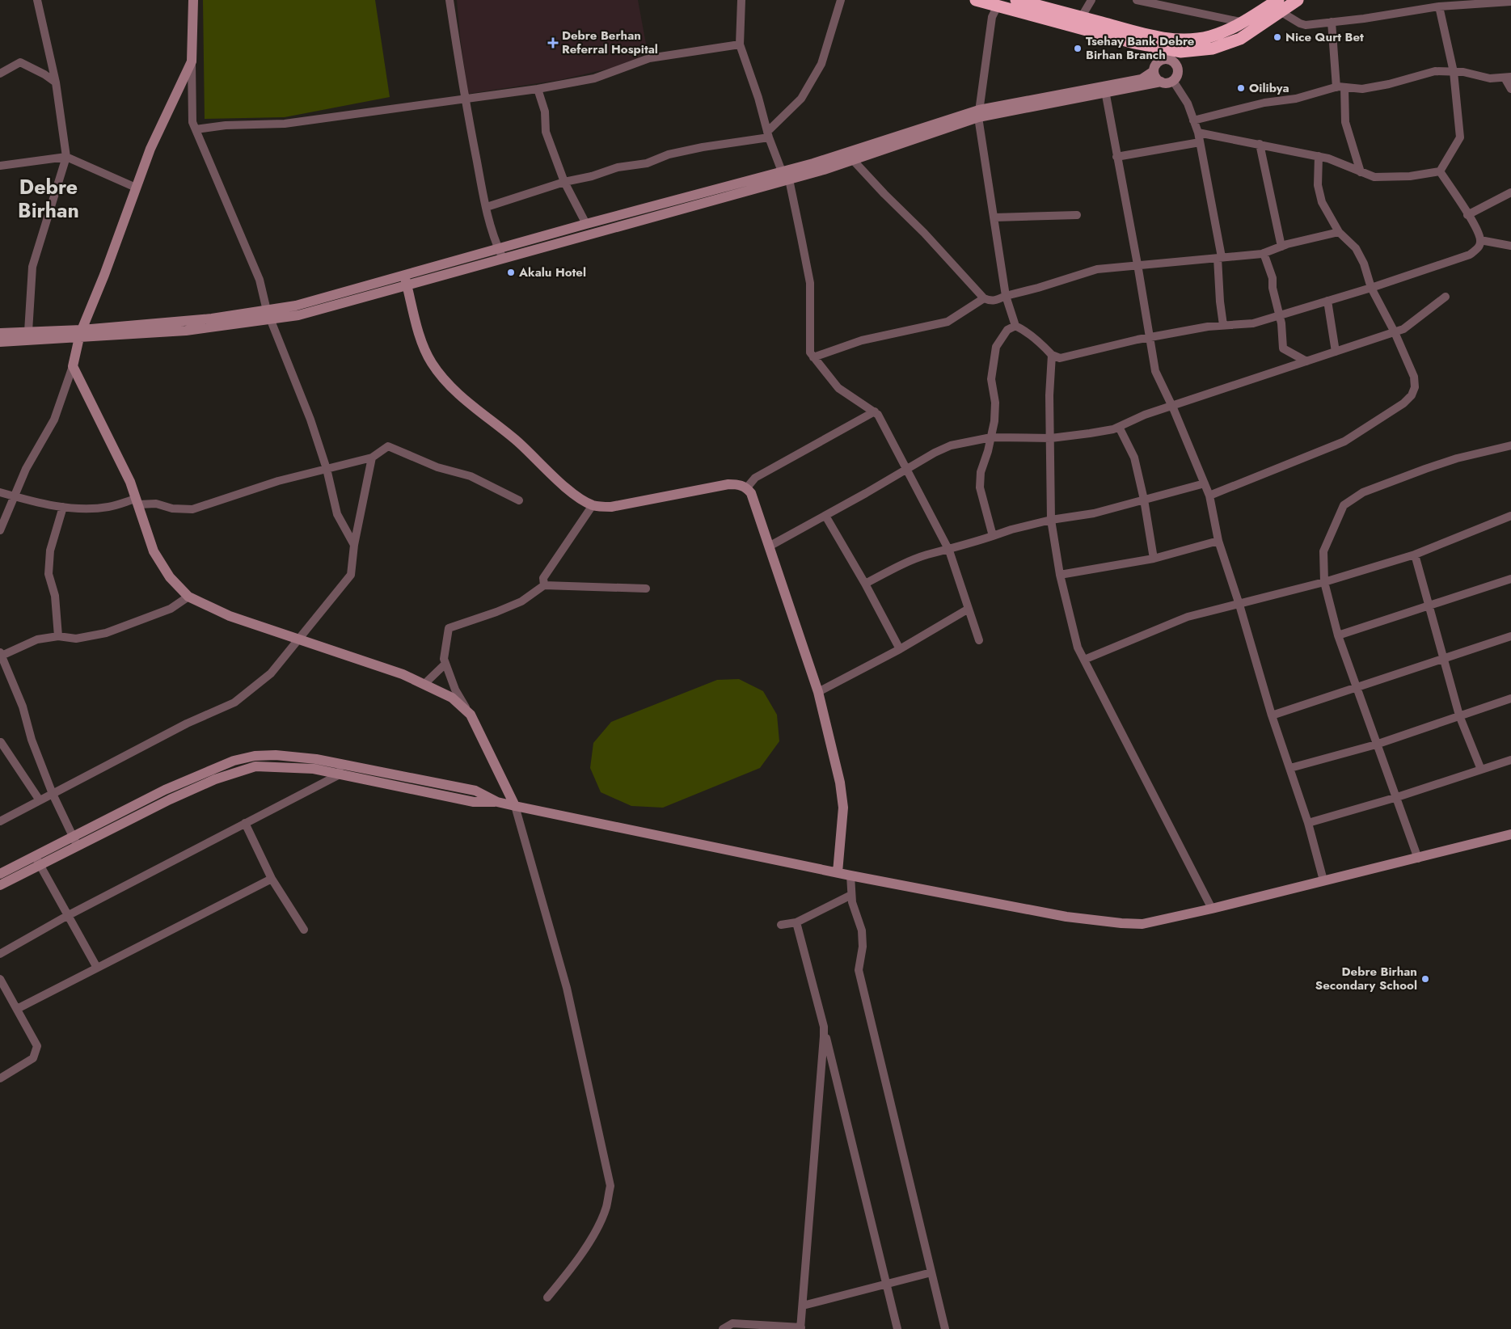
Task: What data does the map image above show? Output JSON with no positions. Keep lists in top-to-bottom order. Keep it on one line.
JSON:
{"districts":["Debre Birhan"],"places":{"other":["Nice Qurt Bet","Tsehay Bank Debre Birhan Branch","Oilibya","Akalu Hotel","Debre Birhan Secondary School"],"health":["Debre Berhan Referral Hospital"]}}
